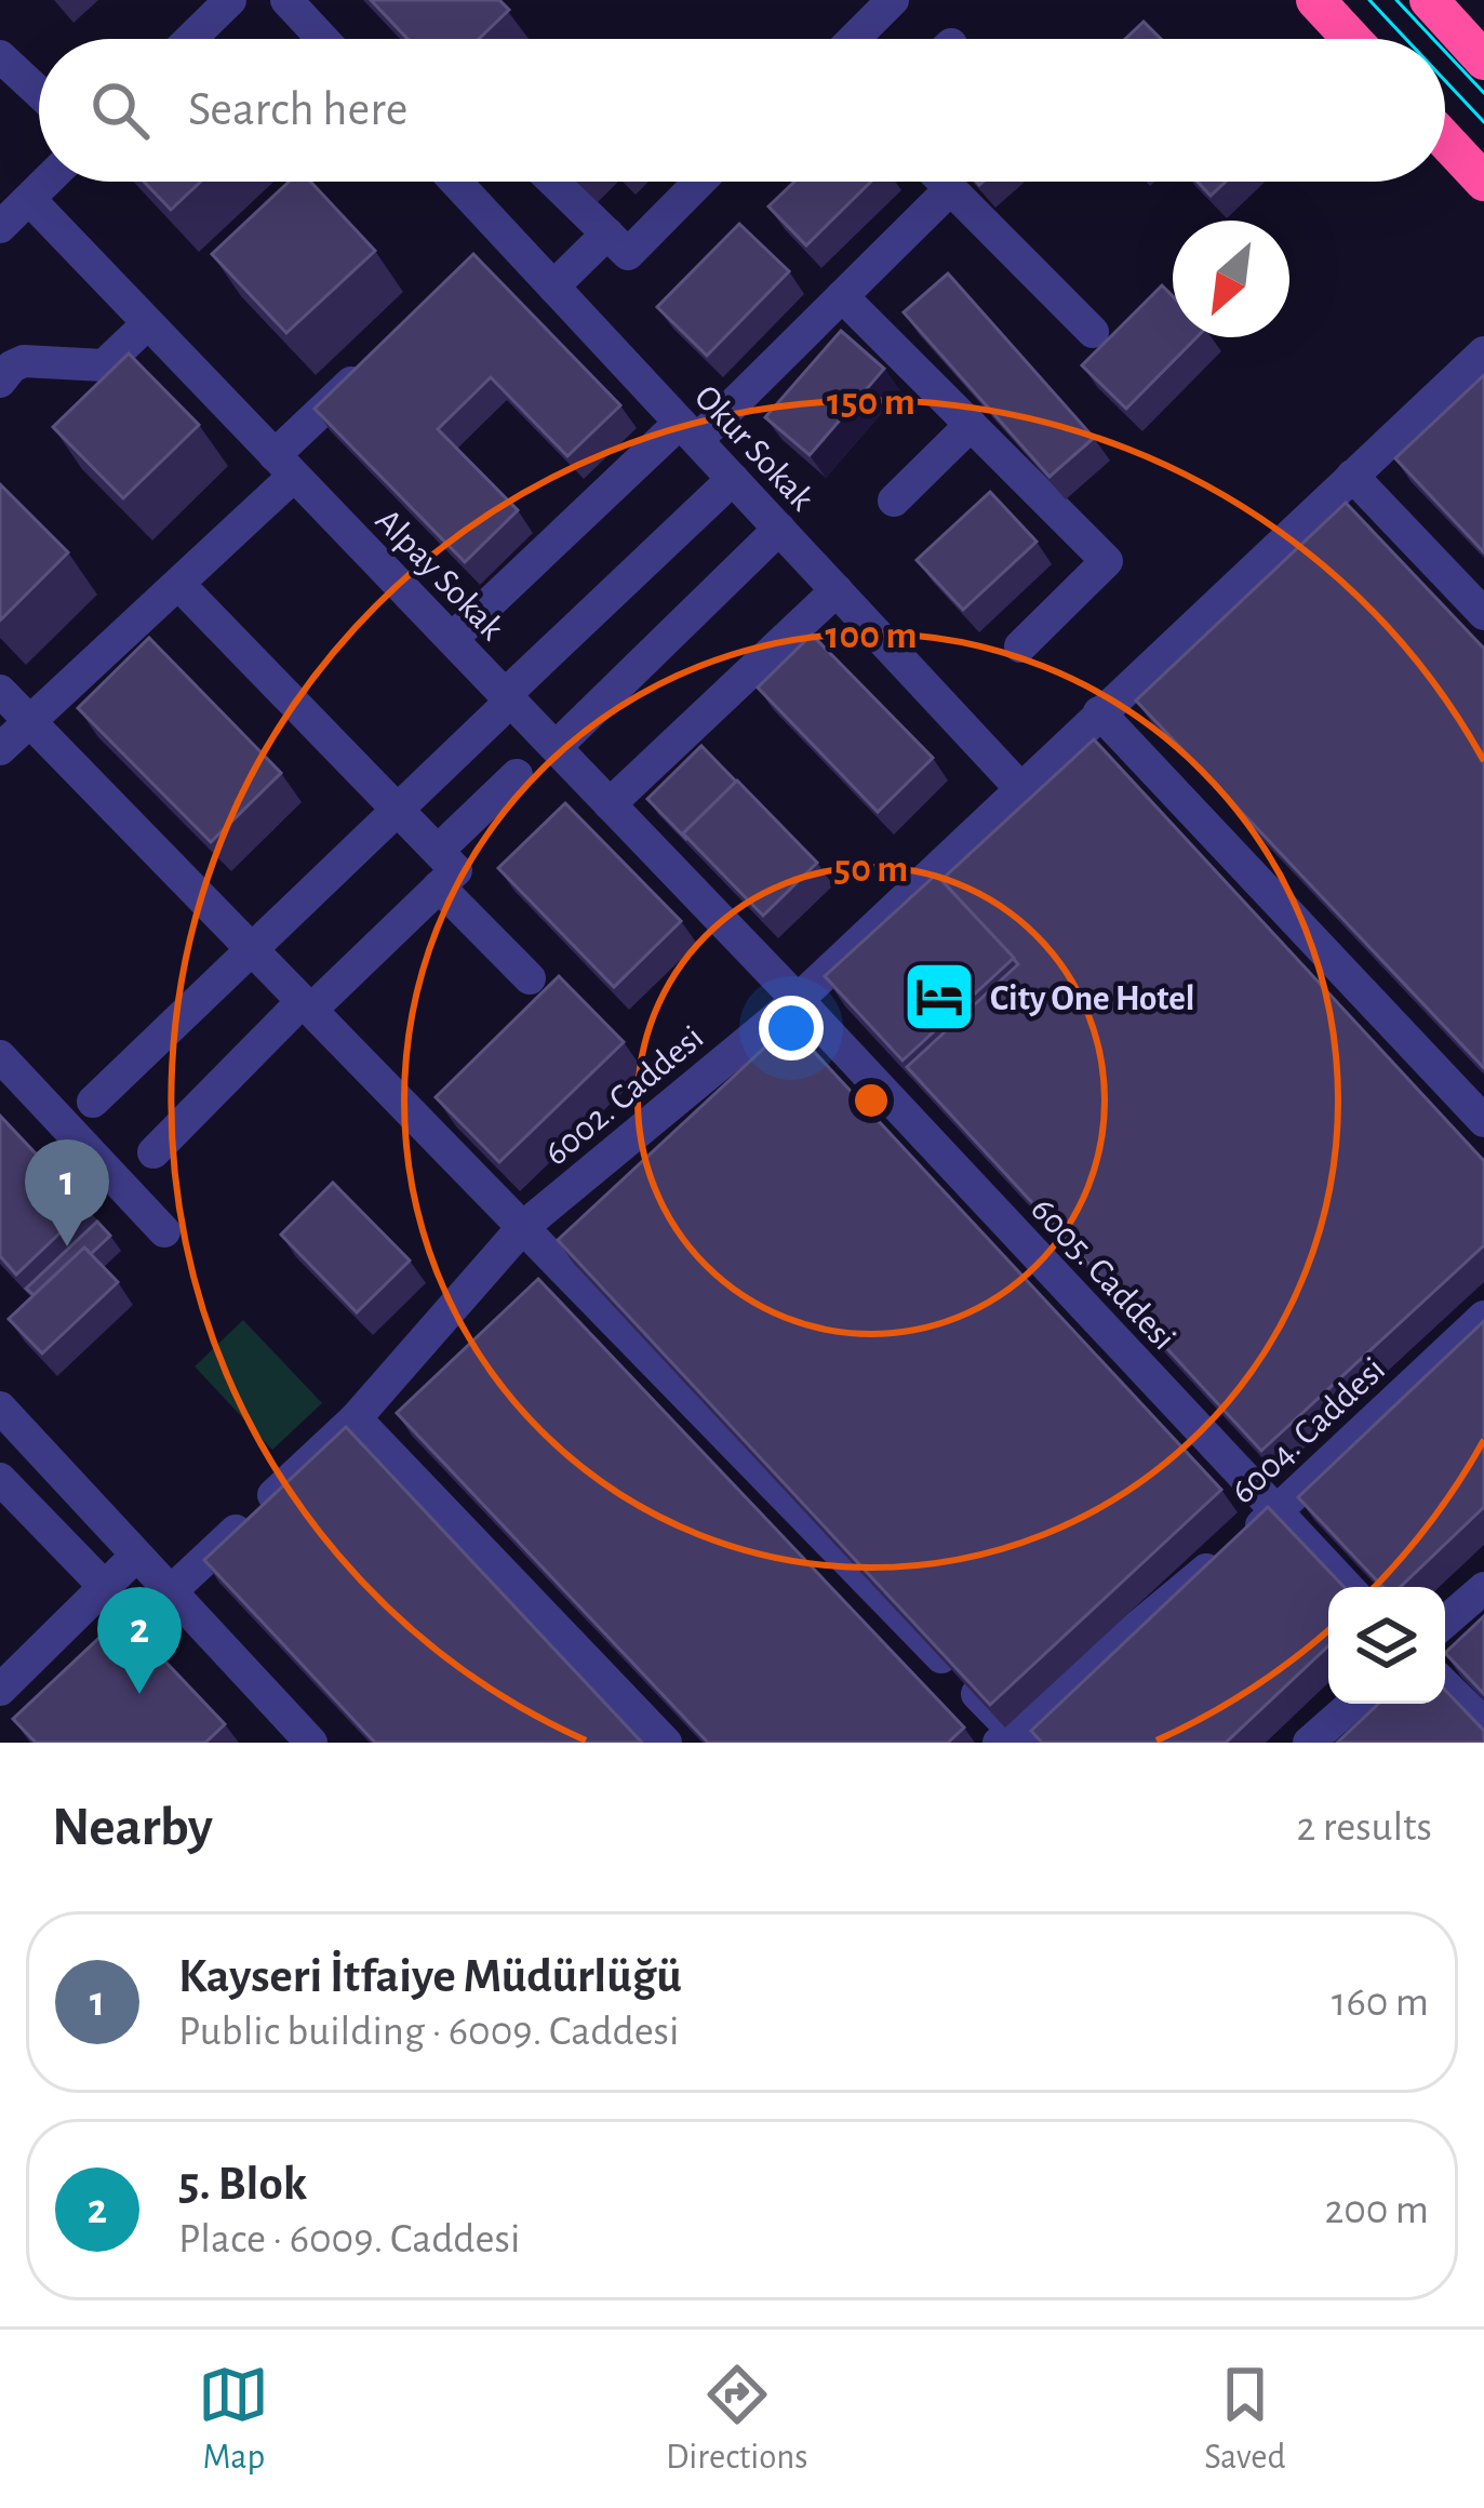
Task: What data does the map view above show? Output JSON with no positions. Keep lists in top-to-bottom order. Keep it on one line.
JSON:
{"streets":{"street":["Okur Sokak","Alpay Sokak","6002. Caddesi","6005. Caddesi","6004. Caddesi"]},"crossings":[["Okur Sokak","6002. Caddesi"],["Alpay Sokak","6002. Caddesi"],["Alpay Sokak","6005. Caddesi"],["6002. Caddesi","6005. Caddesi"],["6005. Caddesi","6004. Caddesi"]],"places":{"hotel":["City One Hotel"]},"north":"bottom left","page":{"search":"Search here","pins":["1","2"],"heading":["Nearby","2 results"],"list":[{"mark":"1","name":"Kayseri İtfaiye Müdürlüğü","note":"Public building · 6009. Caddesi","value":"160 m"},{"mark":"2","name":"5. Blok","note":"Place · 6009. Caddesi","value":"200 m"}],"nav":["Map","Directions","Saved"]},"rings":["150 m","100 m","50 m"]}
